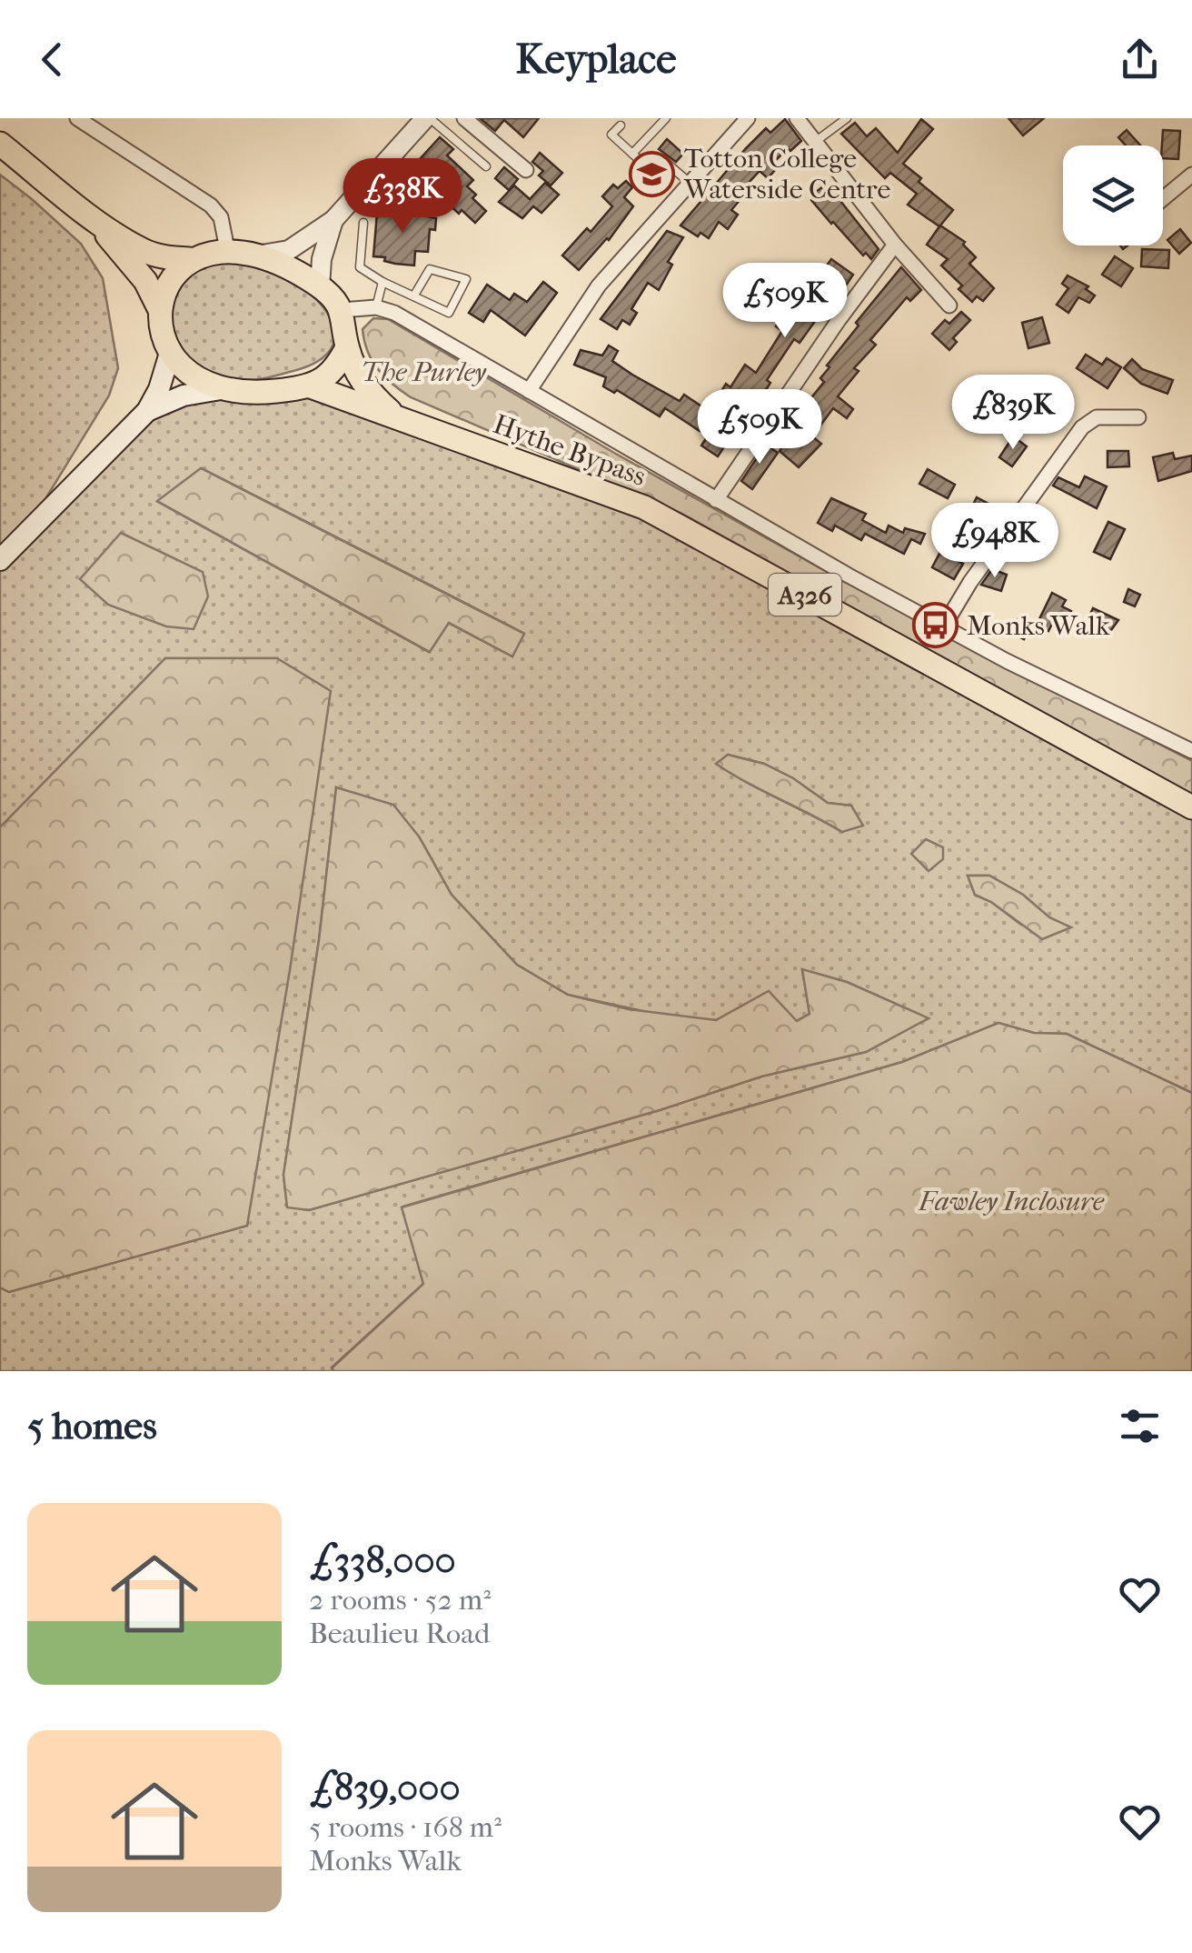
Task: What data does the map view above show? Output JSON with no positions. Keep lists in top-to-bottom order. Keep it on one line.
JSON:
{"streets":{"main road":["Hythe Bypass","A326"]},"parks":["The Purley","Fawley Inclosure"],"places":{"school or university":["Totton College Waterside Centre"],"bus stop":["Monks Walk"]},"page":{"header":"Keyplace","price":["£338K","£509K","£839K","£509K","£948K"],"heading":"5 homes","list":[{"name":"£338,000","note":"2 rooms · 52 m² · Beaulieu Road"},{"name":"£839,000","note":"5 rooms · 168 m² · Monks Walk"}]}}
